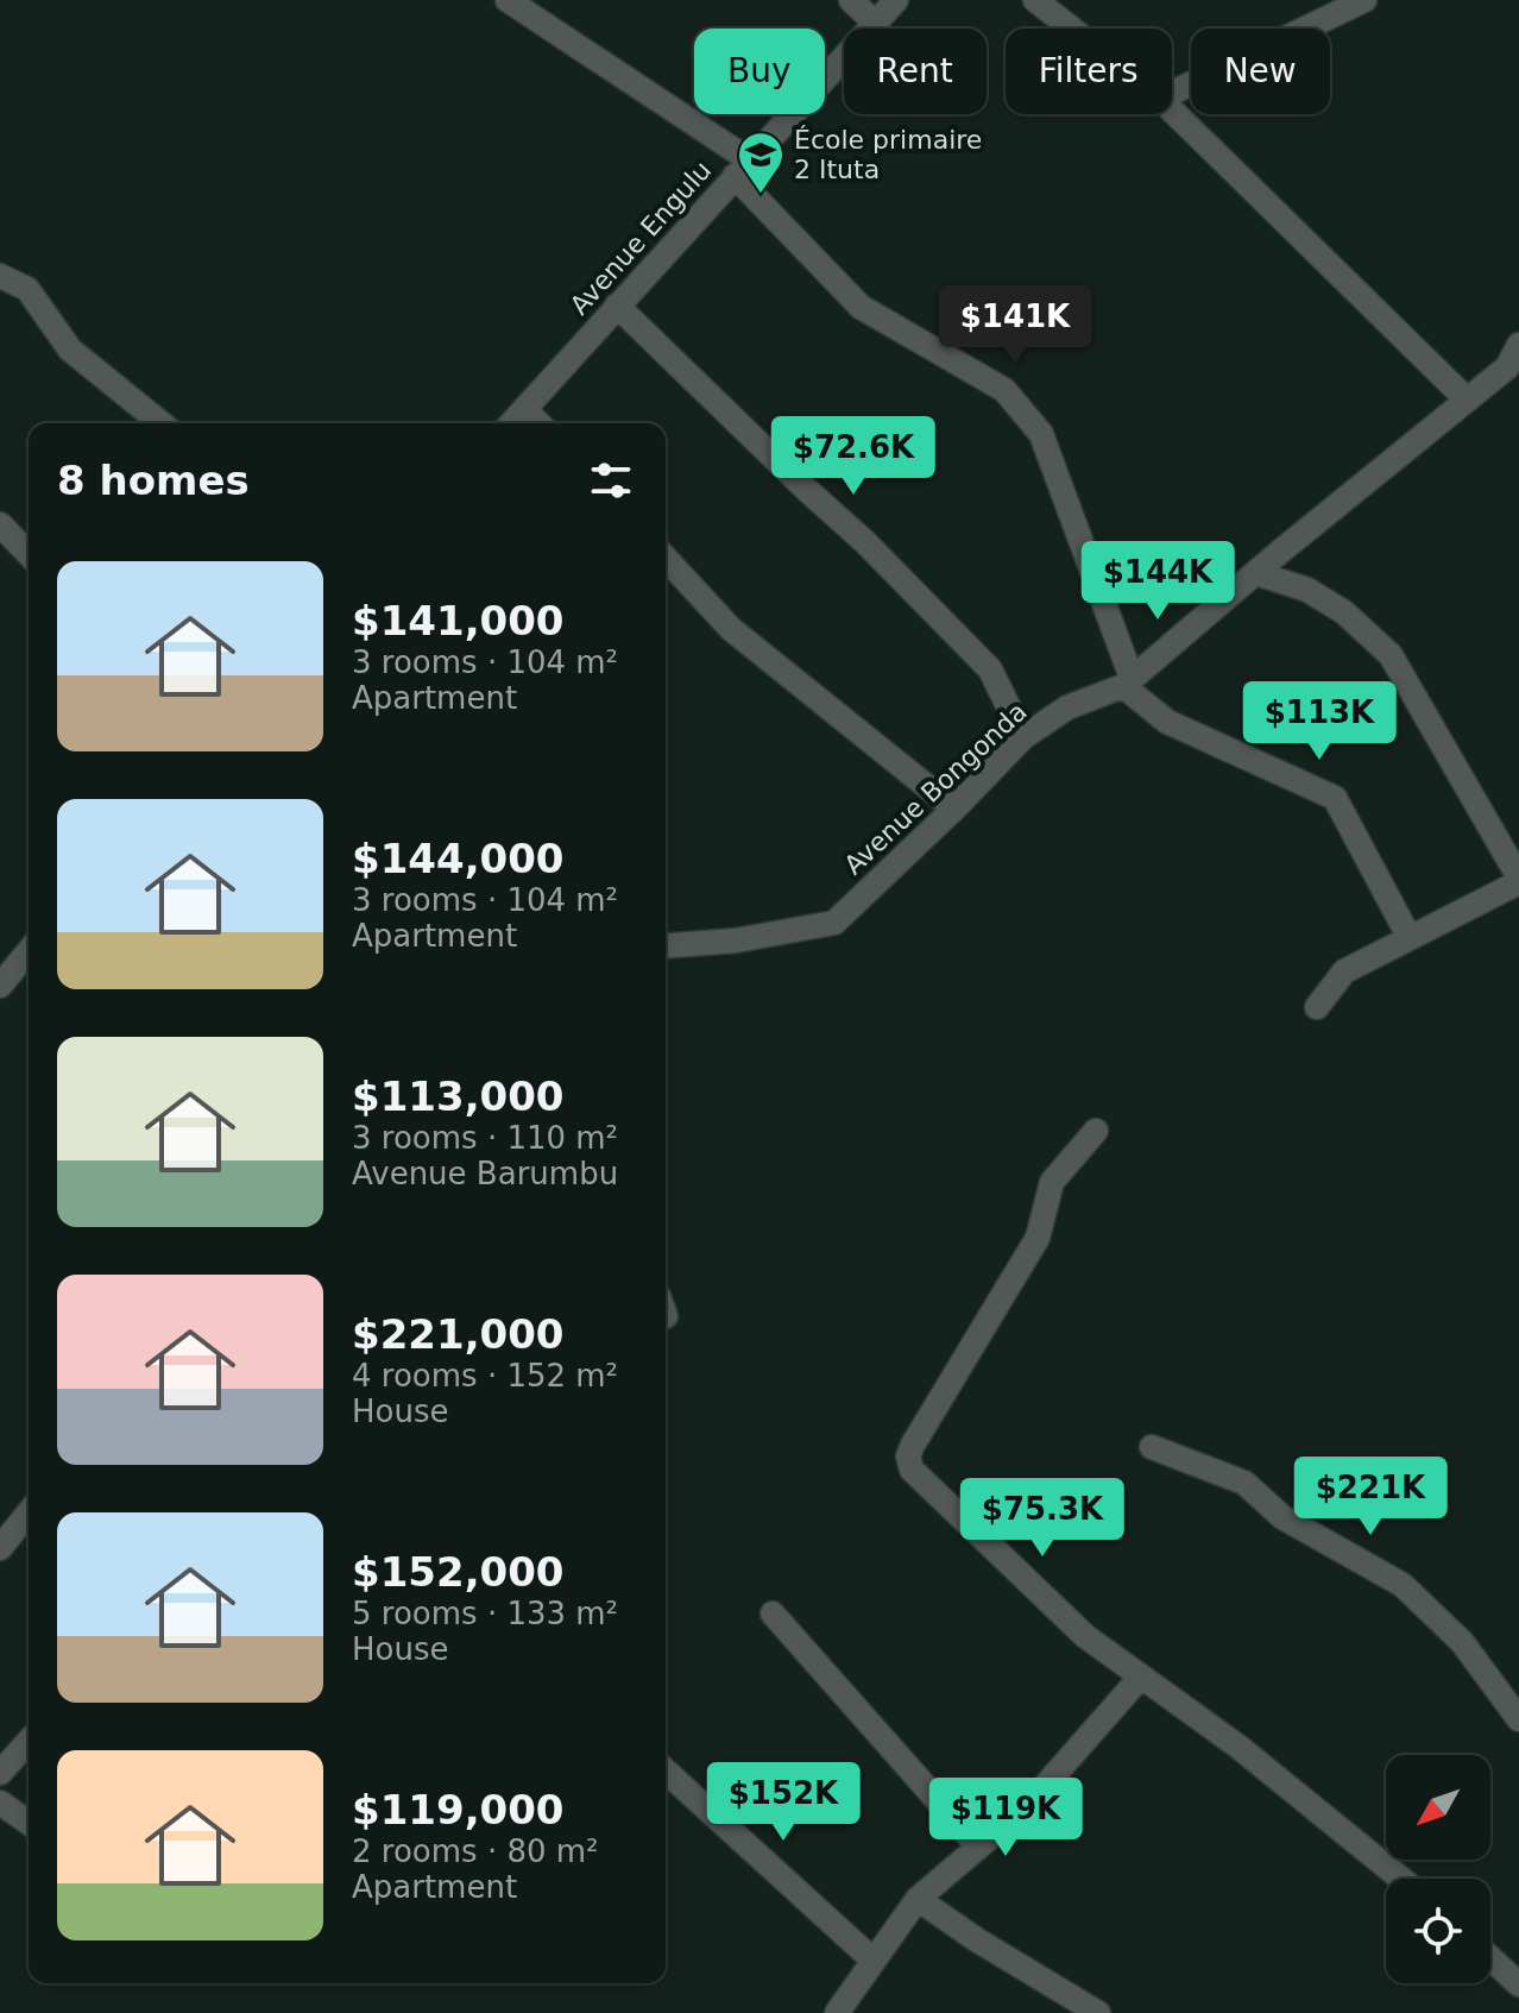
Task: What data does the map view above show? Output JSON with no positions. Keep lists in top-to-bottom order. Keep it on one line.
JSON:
{"streets":{"street":["Avenue Engulu","Avenue Bongonda"]},"places":{"school or university":["École primaire 2 Ituta"]},"north":"bottom left","page":{"chip":["Buy","Rent","Filters","New"],"price":["$141K","$72.6K","$144K","$113K","$221K","$75.3K","$152K","$119K"],"heading":"8 homes","list":[{"name":"$141,000","note":"3 rooms · 104 m² · Apartment"},{"name":"$144,000","note":"3 rooms · 104 m² · Apartment"},{"name":"$113,000","note":"3 rooms · 110 m² · Avenue Barumbu"},{"name":"$221,000","note":"4 rooms · 152 m² · House"},{"name":"$152,000","note":"5 rooms · 133 m² · House"},{"name":"$119,000","note":"2 rooms · 80 m² · Apartment"}]}}
